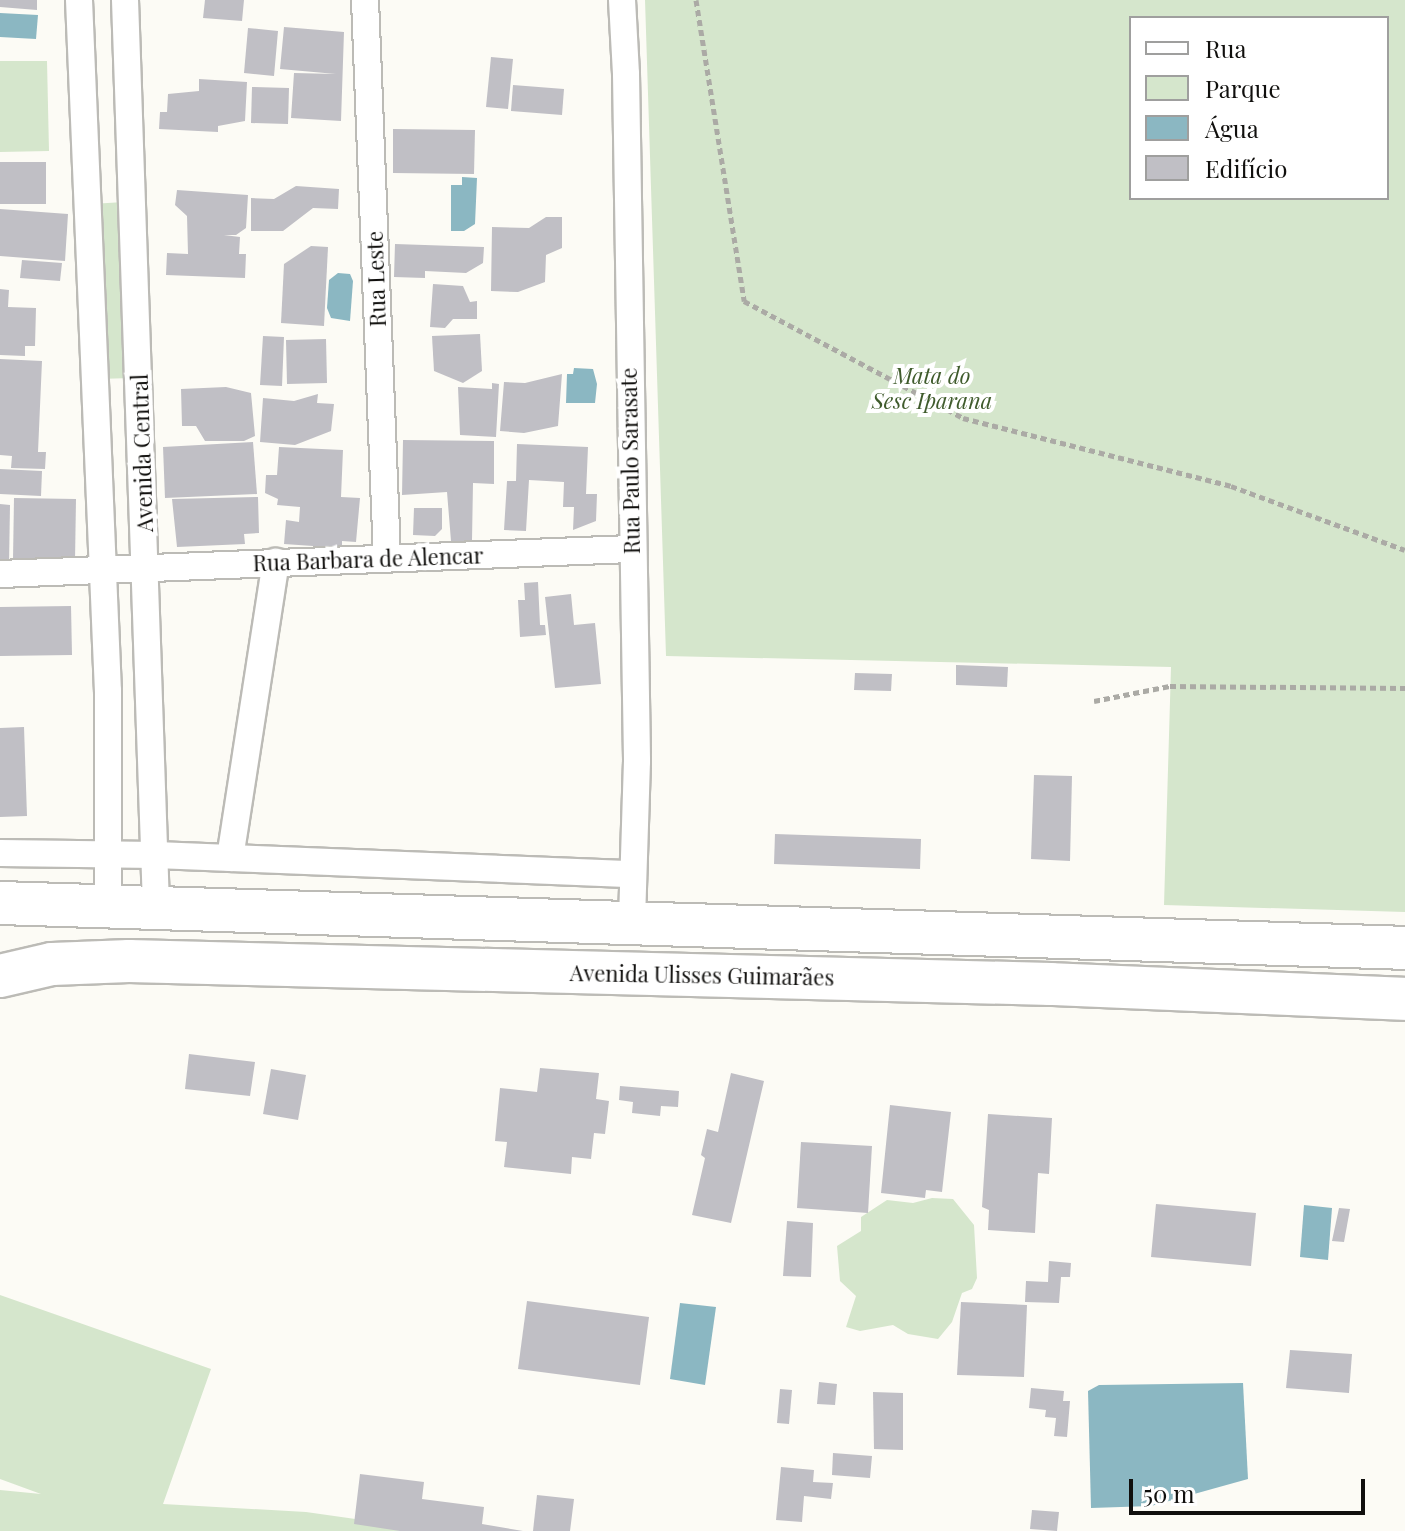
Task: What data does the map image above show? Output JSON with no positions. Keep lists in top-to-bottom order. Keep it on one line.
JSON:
{"streets":{"main road":["Avenida Ulisses Guimarães"],"street":["Rua Leste","Avenida Central","Rua Paulo Sarasate","Rua Barbara de Alencar"]},"crossings":[["Rua Leste","Rua Barbara de Alencar"],["Avenida Central","Rua Barbara de Alencar"],["Rua Paulo Sarasate","Rua Barbara de Alencar"]],"parks":["Mata do Sesc Iparana"],"legend":["Rua","Parque","Água","Edifício"],"scale_bar":"50 m"}
